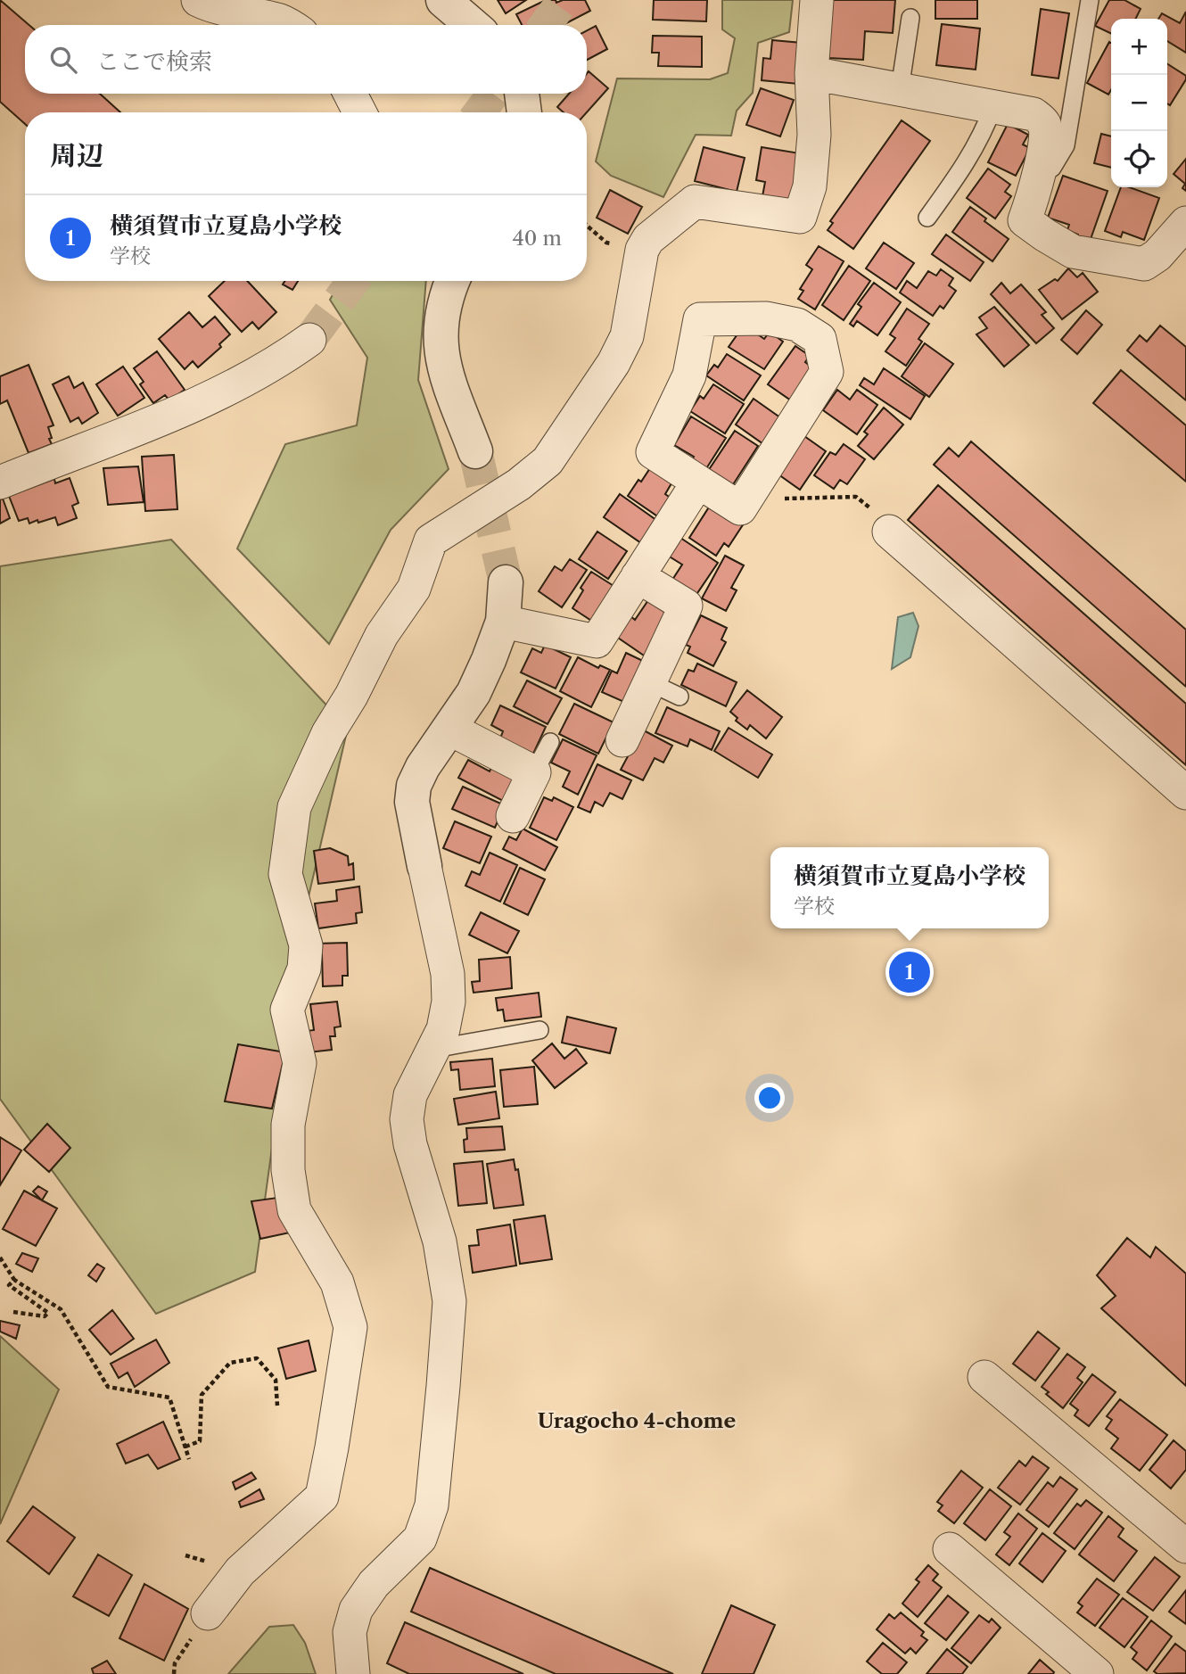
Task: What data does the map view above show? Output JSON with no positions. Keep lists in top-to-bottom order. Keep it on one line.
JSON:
{"districts":["Uragocho 4-chome"],"page":{"map_buttons":["+","−"],"search":"ここで検索","heading":"周辺","list":[{"mark":"1","name":"横須賀市立夏島小学校","note":"学校","value":"40 m"}],"popup":["横須賀市立夏島小学校","学校"],"pins":"1"}}
